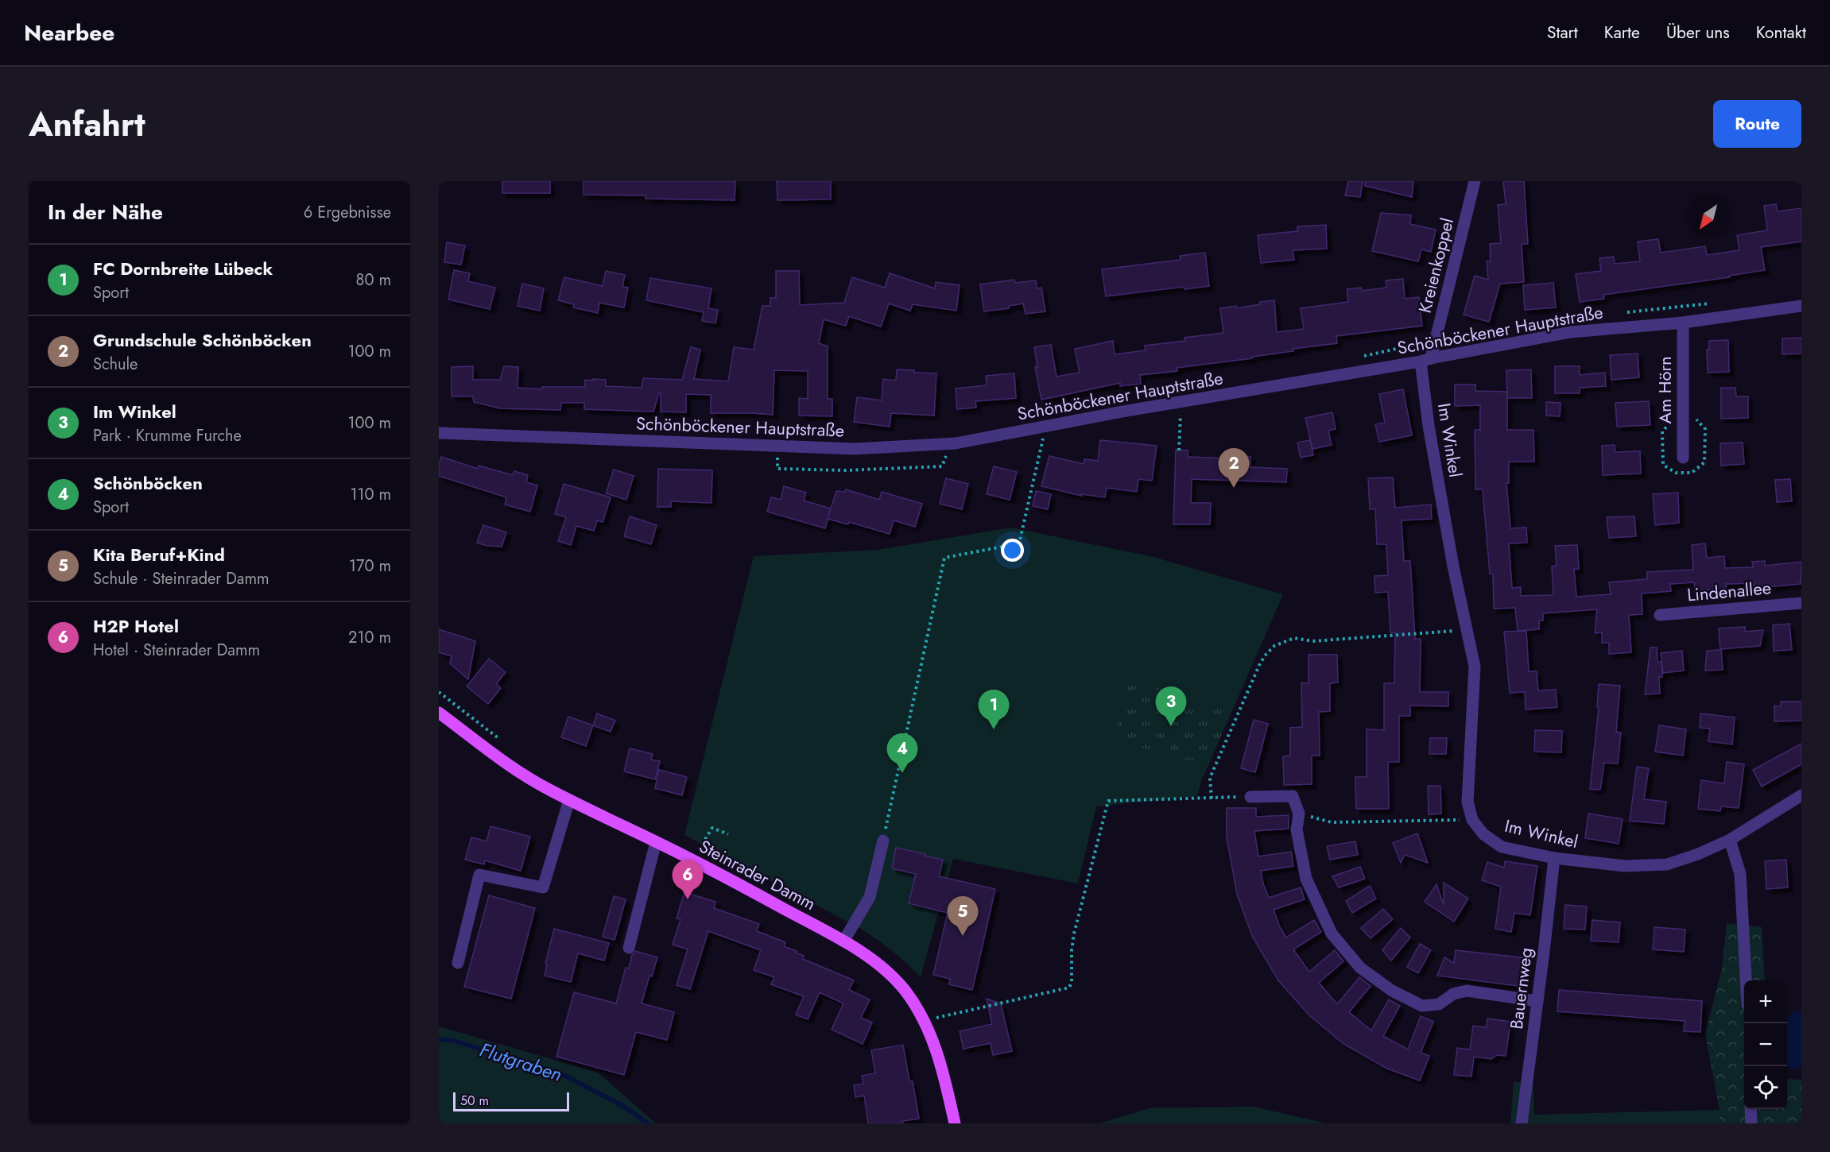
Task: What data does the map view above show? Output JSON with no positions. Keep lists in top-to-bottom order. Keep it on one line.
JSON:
{"streets":{"main road":["Steinrader Damm"],"street":["Kreienkoppel","Schönböckener Hauptstraße","Am Hörn","Im Winkel","Lindenallee","Bauernweg"]},"crossings":[["Kreienkoppel","Schönböckener Hauptstraße"],["Kreienkoppel","Im Winkel"],["Schönböckener Hauptstraße","Am Hörn"],["Schönböckener Hauptstraße","Im Winkel"],["Im Winkel","Bauernweg"]],"water":["Flutgraben"],"scale_bar":"50 m","north":"bottom left","page":{"header":"Nearbee","nav":["Start","Karte","Über uns","Kontakt"],"title":"Anfahrt","buttons":"Route","heading":["In der Nähe","6 Ergebnisse"],"list":[{"mark":"1","name":"FC Dornbreite Lübeck","note":"Sport","value":"80 m"},{"mark":"2","name":"Grundschule Schönböcken","note":"Schule","value":"100 m"},{"mark":"3","name":"Im Winkel","note":"Park · Krumme Furche","value":"100 m"},{"mark":"4","name":"Schönböcken","note":"Sport","value":"110 m"},{"mark":"5","name":"Kita Beruf+Kind","note":"Schule · Steinrader Damm","value":"170 m"},{"mark":"6","name":"H2P Hotel","note":"Hotel · Steinrader Damm","value":"210 m"}],"pins":["2","3","1","4","6","5"],"map_buttons":["+","−"],"scale":"50 m"}}
